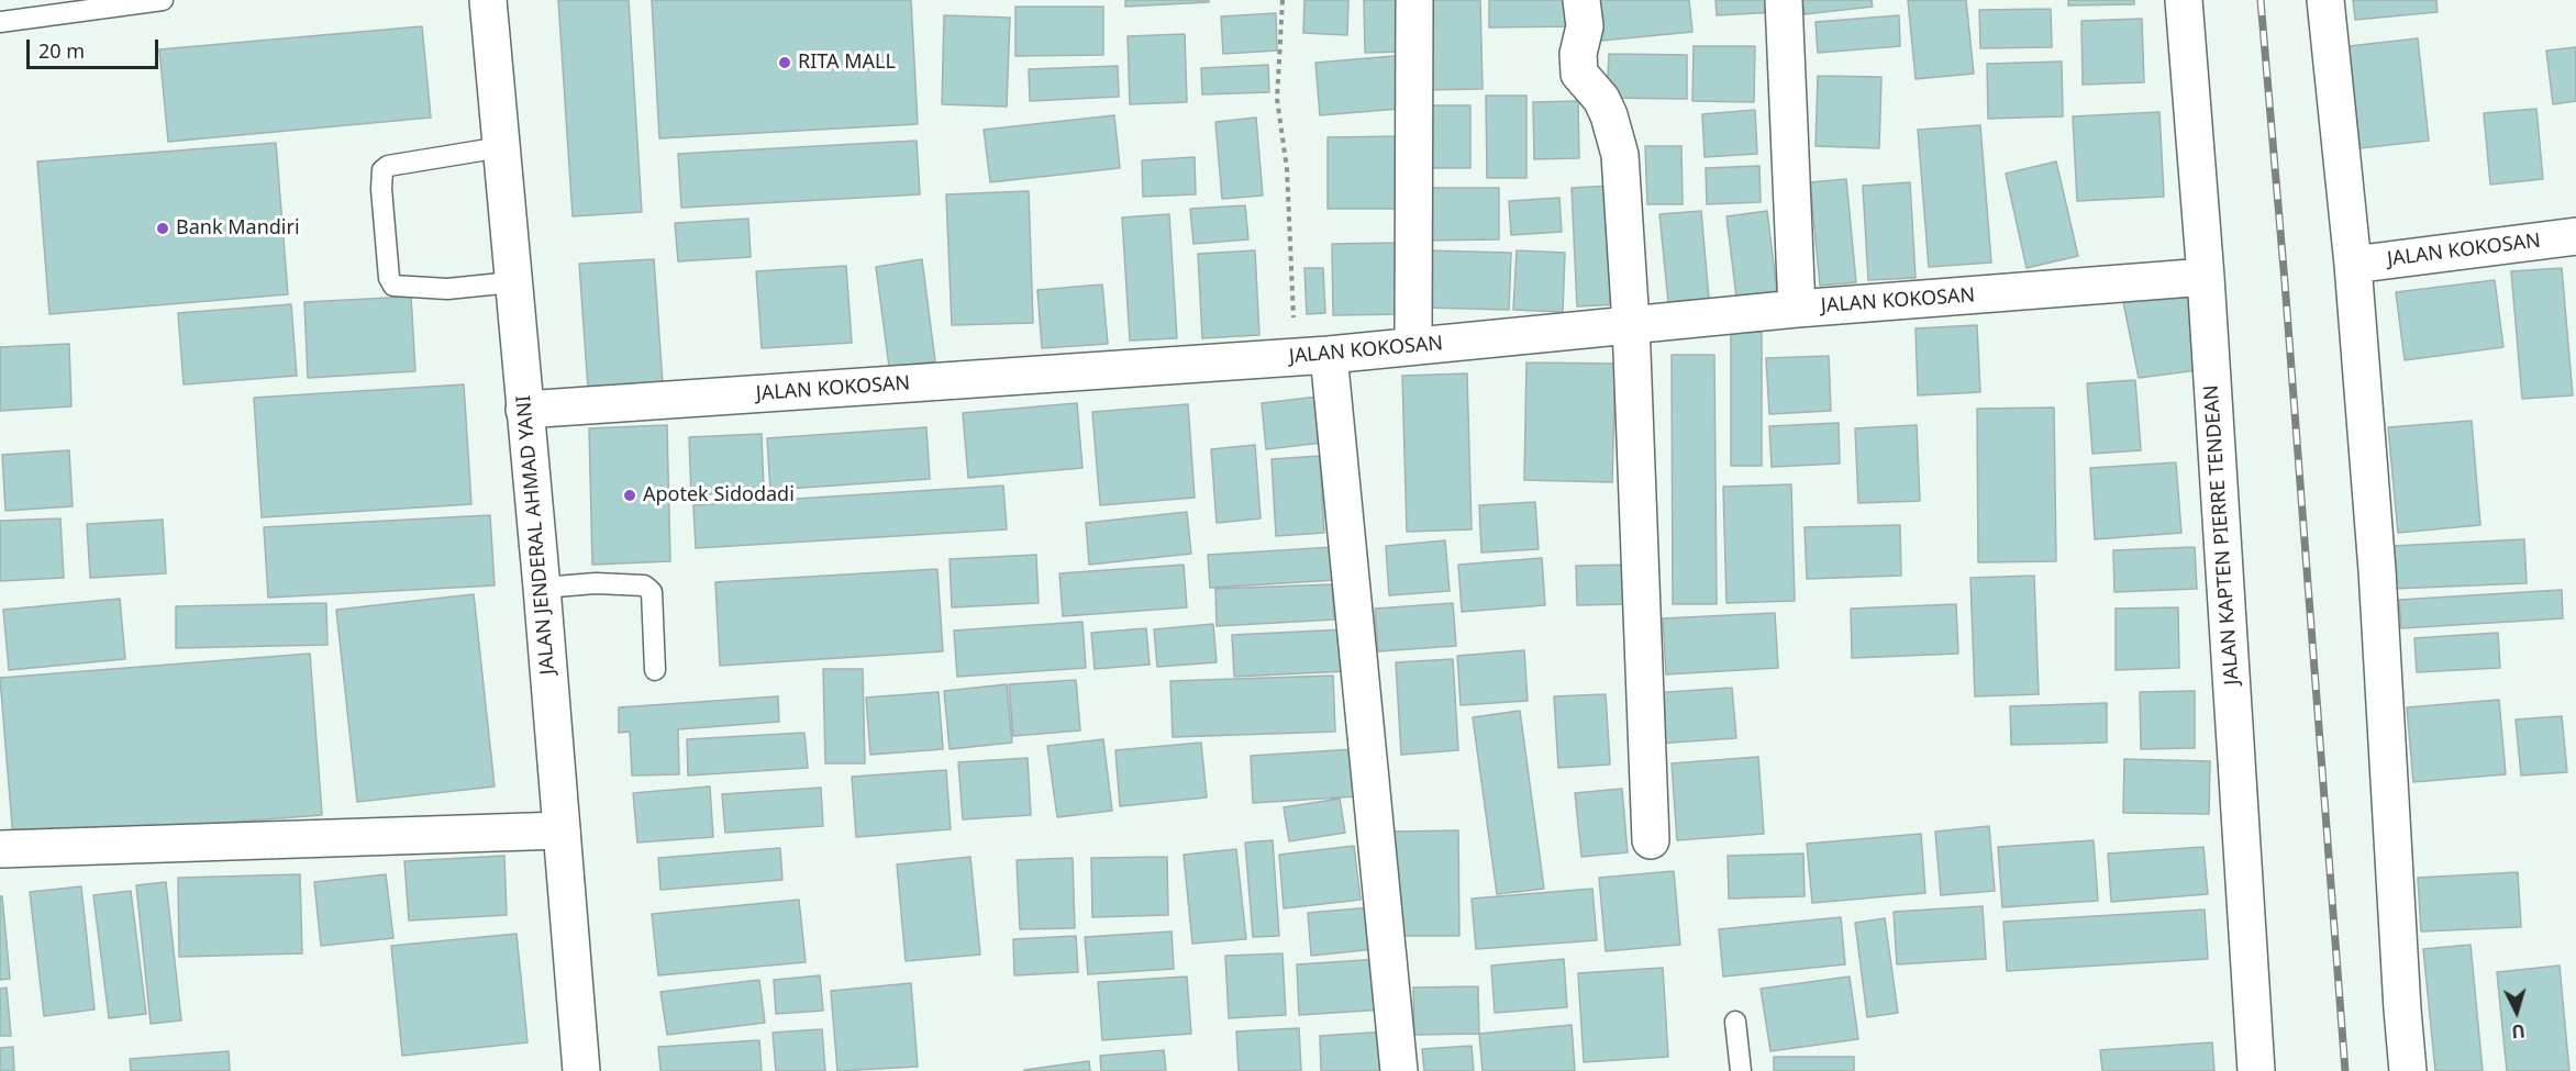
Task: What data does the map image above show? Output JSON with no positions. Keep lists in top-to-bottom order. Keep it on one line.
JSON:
{"streets":{"street":["JALAN KOKOSAN","JALAN JENDERAL AHMAD YANI","JALAN KAPTEN PIERRE TENDEAN"]},"crossings":[["JALAN KOKOSAN","JALAN JENDERAL AHMAD YANI"],["JALAN KOKOSAN","JALAN KAPTEN PIERRE TENDEAN"]],"places":["RITA MALL","Bank Mandiri","Apotek Sidodadi"],"scale_bar":"20 m","north":"bottom"}
